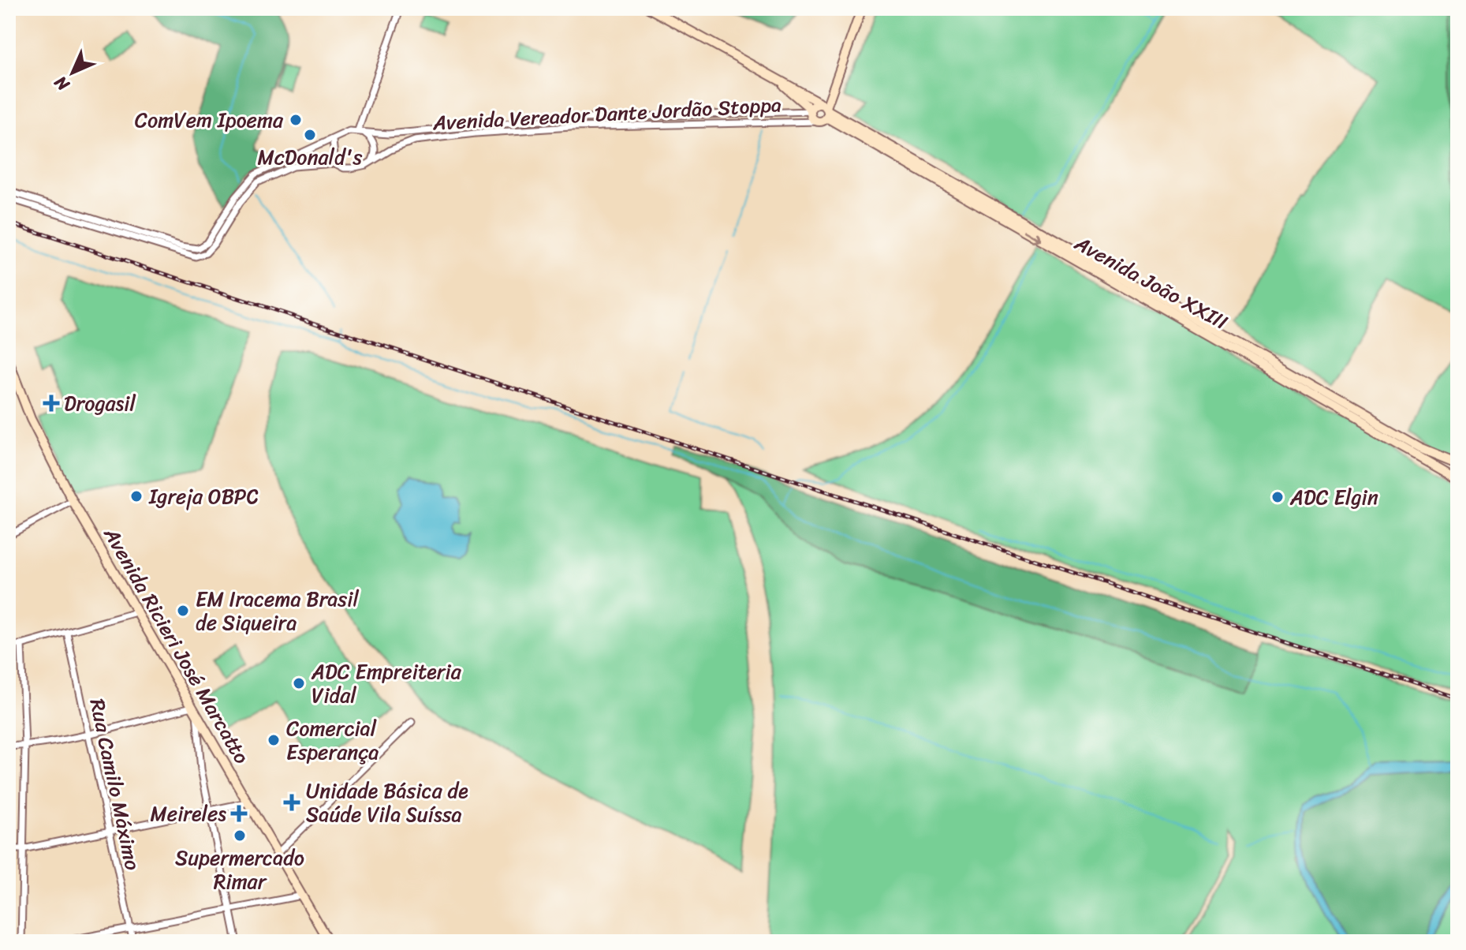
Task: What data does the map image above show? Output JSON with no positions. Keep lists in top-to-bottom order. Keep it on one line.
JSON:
{"streets":{"main road":["Avenida João XXIII","Avenida Ricieri José Marcatto"],"street":["Avenida Vereador Dante Jordão Stoppa","Rua Camilo Máximo"]},"crossings":[["Avenida Vereador Dante Jordão Stoppa","Avenida João XXIII"]],"places":{"other":["ComVem Ipoema","McDonald's","Igreja OBPC","ADC Elgin","EM Iracema Brasil de Siqueira","ADC Empreiteria Vidal","Comercial Esperança","Supermercado Rimar"],"health":["Drogasil","Unidade Básica de Saúde Vila Suíssa","Meireles"]},"north":"bottom left"}
